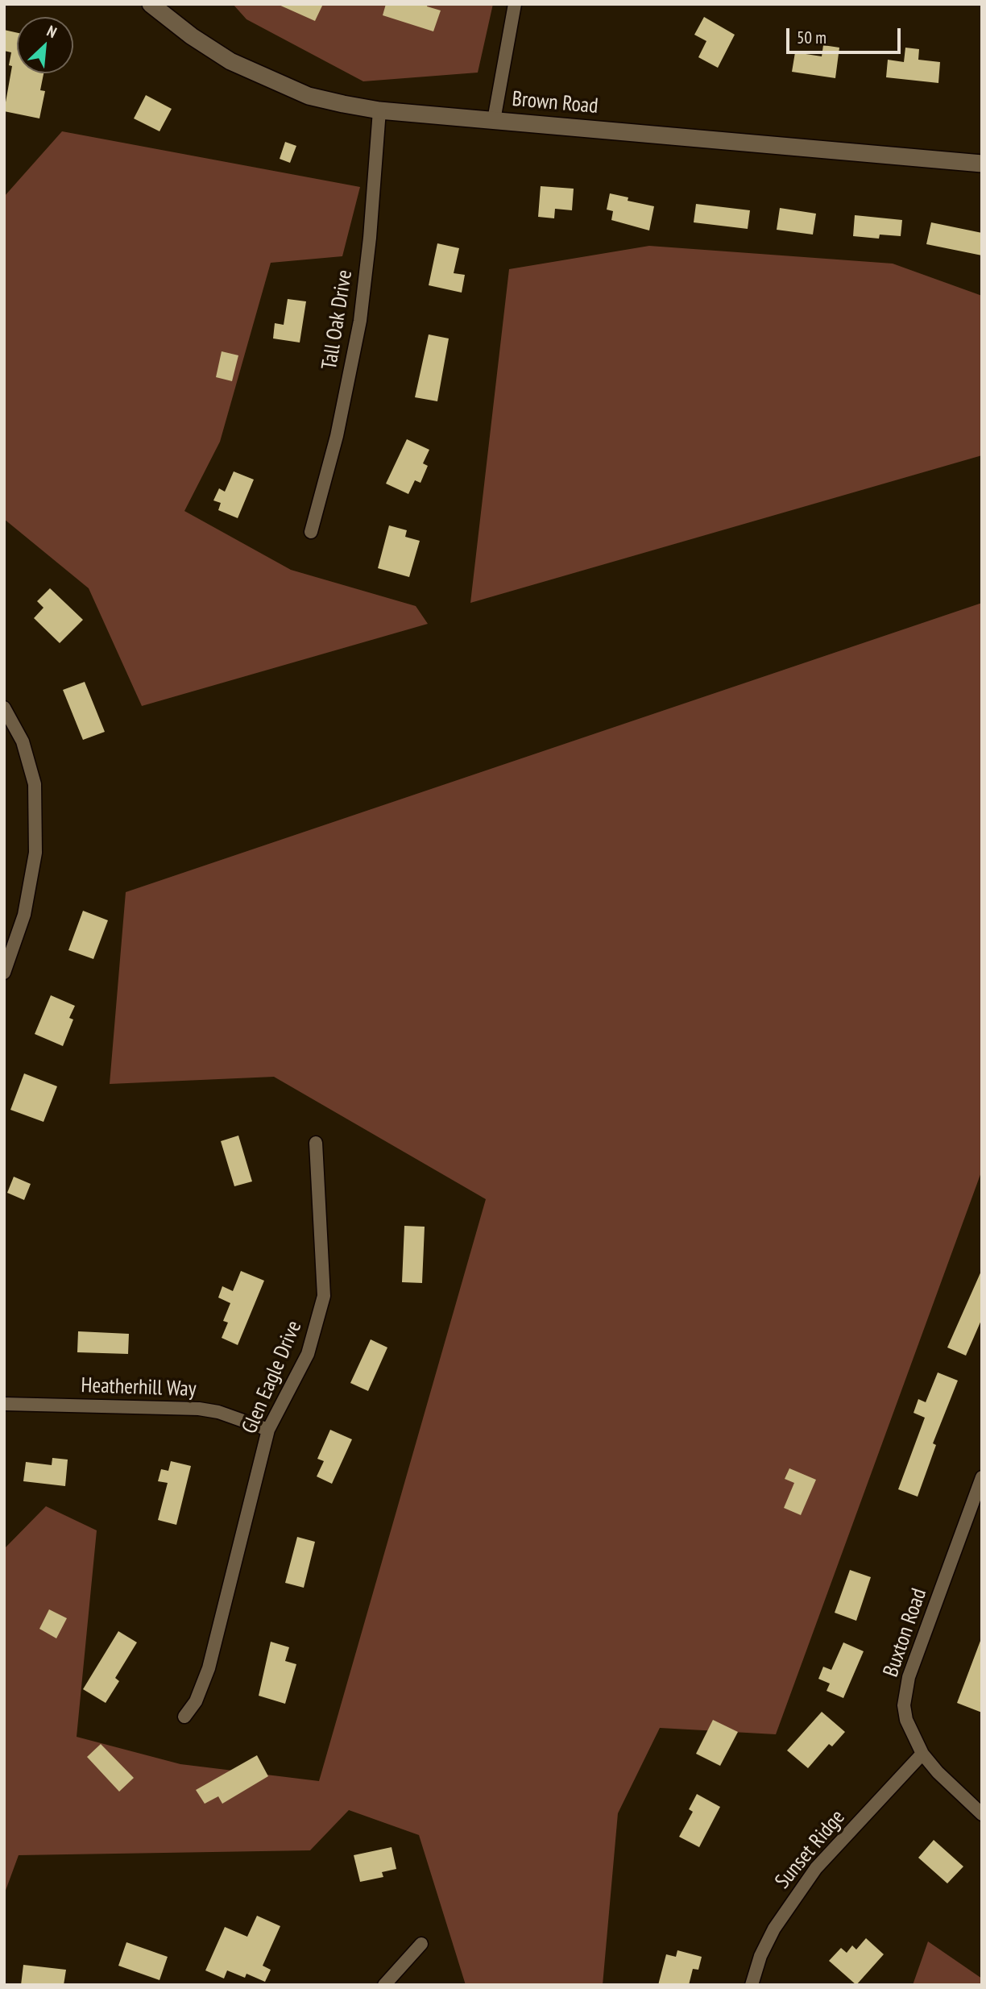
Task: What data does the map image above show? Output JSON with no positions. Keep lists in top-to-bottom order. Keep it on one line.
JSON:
{"streets":{"street":["Brown Road","Tall Oak Drive","Glen Eagle Drive","Heatherhill Way","Buxton Road","Sunset Ridge"]},"crossings":[["Brown Road","Tall Oak Drive"],["Glen Eagle Drive","Heatherhill Way"],["Buxton Road","Sunset Ridge"]],"scale_bar":"50 m","north":"top right"}
